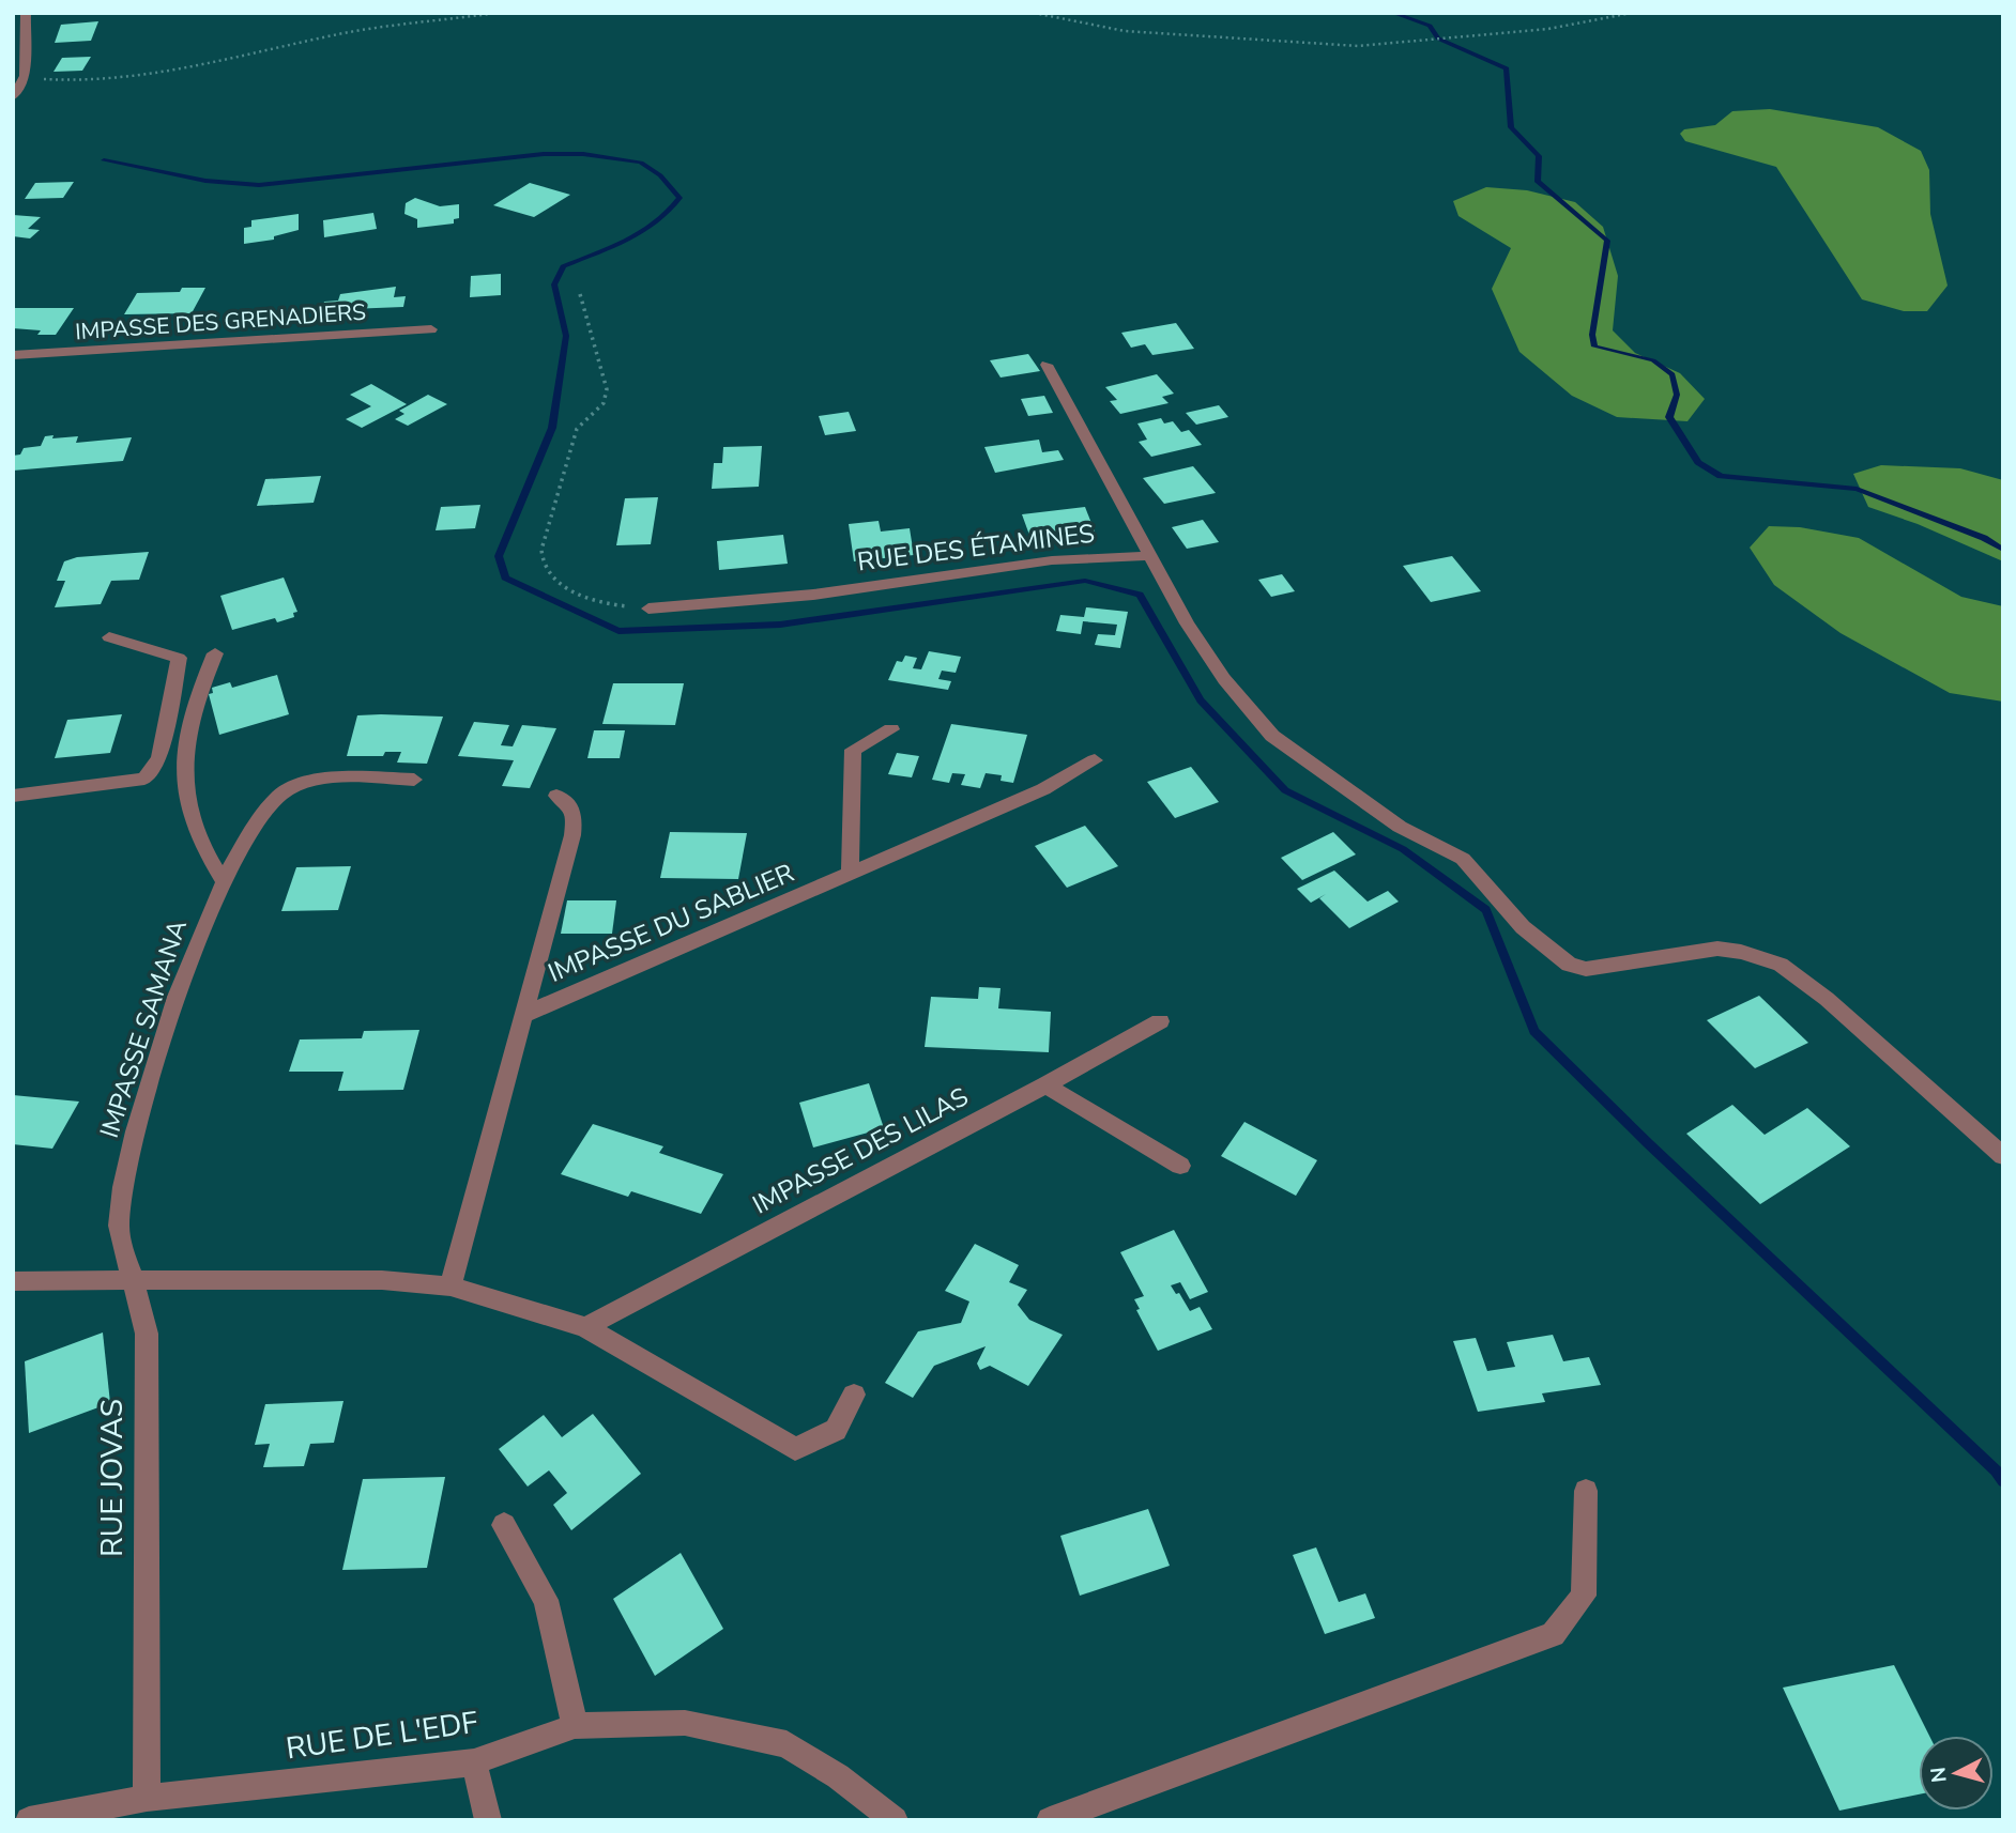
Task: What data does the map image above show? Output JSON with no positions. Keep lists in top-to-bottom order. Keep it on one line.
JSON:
{"streets":{"street":["IMPASSE DES GRENADIERS","RUE DES ÉTAMINES","IMPASSE DU SABLIER","IMPASSE SAMANA","IMPASSE DES LILAS","RUE JOVAS","RUE DE L'EDF"]},"crossings":[["IMPASSE SAMANA","RUE JOVAS"],["RUE JOVAS","RUE DE L'EDF"]],"north":"left"}
